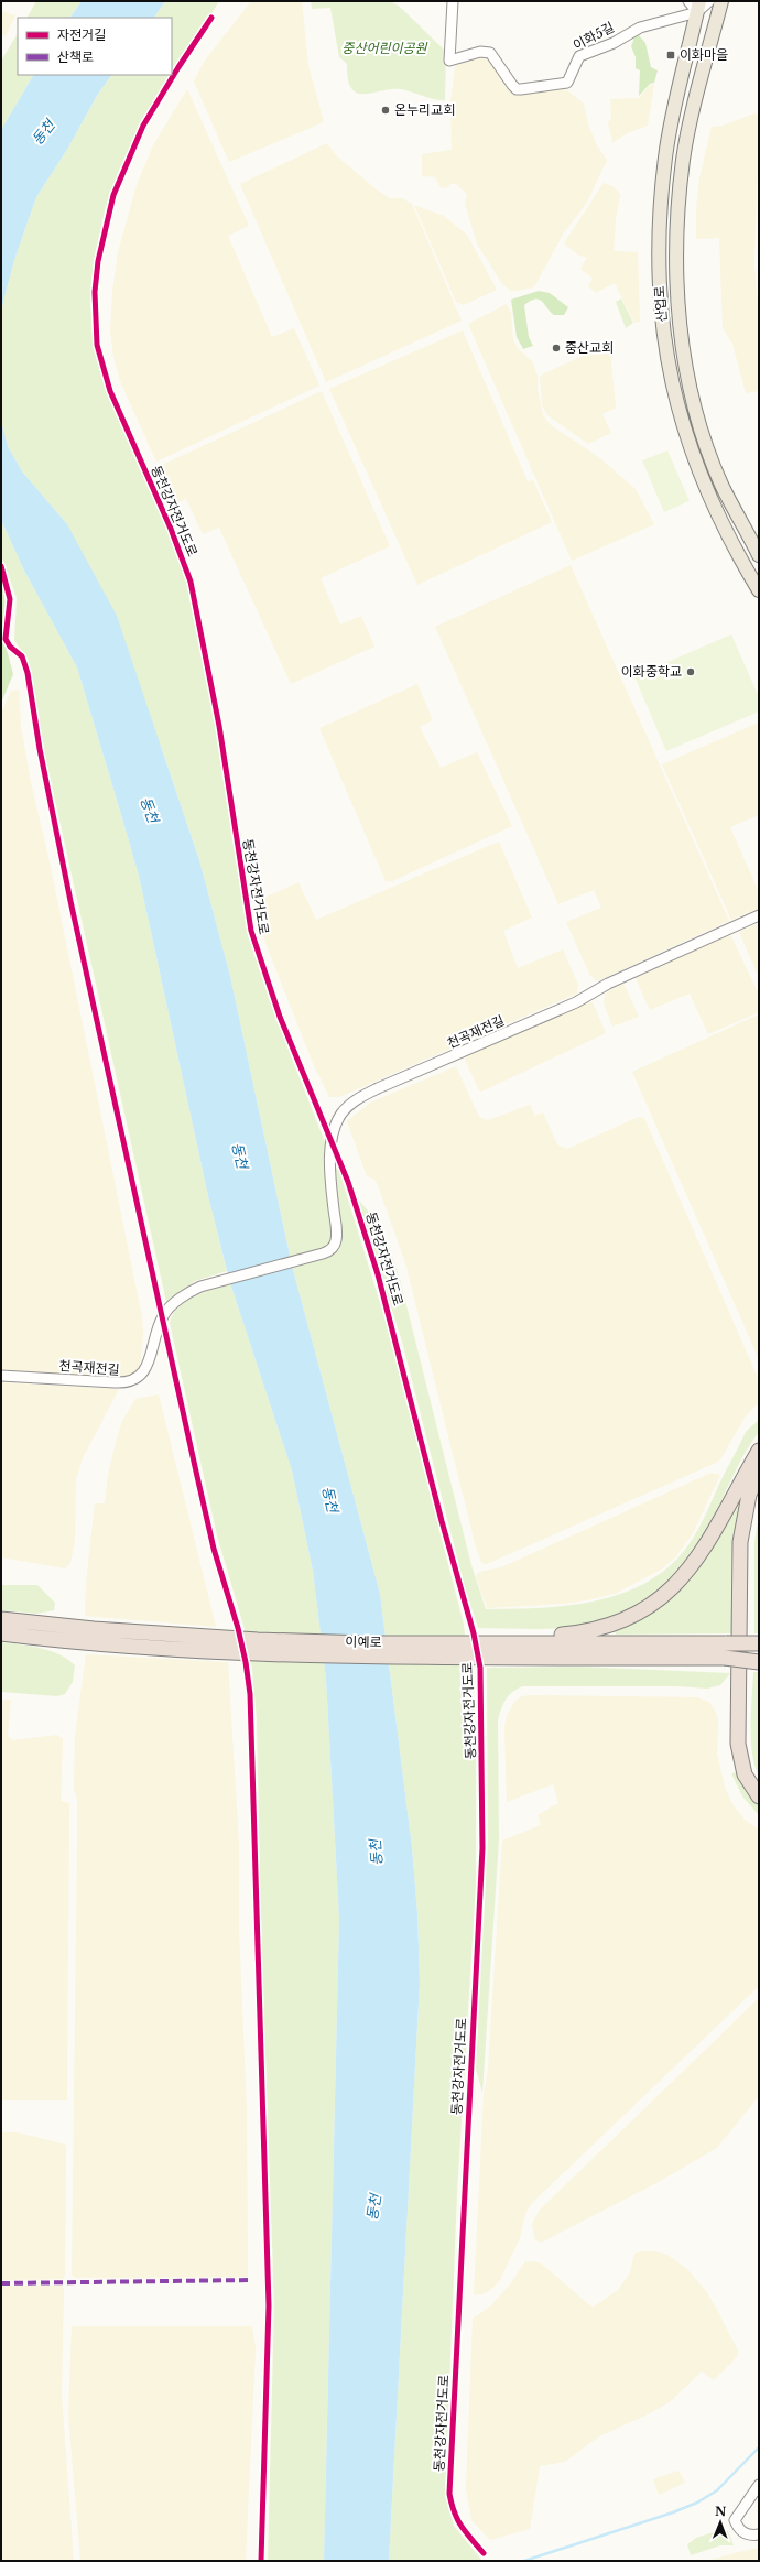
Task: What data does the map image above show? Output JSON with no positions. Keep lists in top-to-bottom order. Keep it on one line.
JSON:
{"streets":{"highway":["이예로"],"main road":["산업로"],"street":["이화5길","천곡재전길"],"cycle path":["동천강자전거도로"]},"crossings":[["이화5길","산업로"]],"water":["동천"],"parks":["중산어린이공원"],"places":{"transit":["이화마을"],"other":["온누리교회","중산교회","이화중학교"]},"legend":["자전거길","산책로"],"north":"top"}
